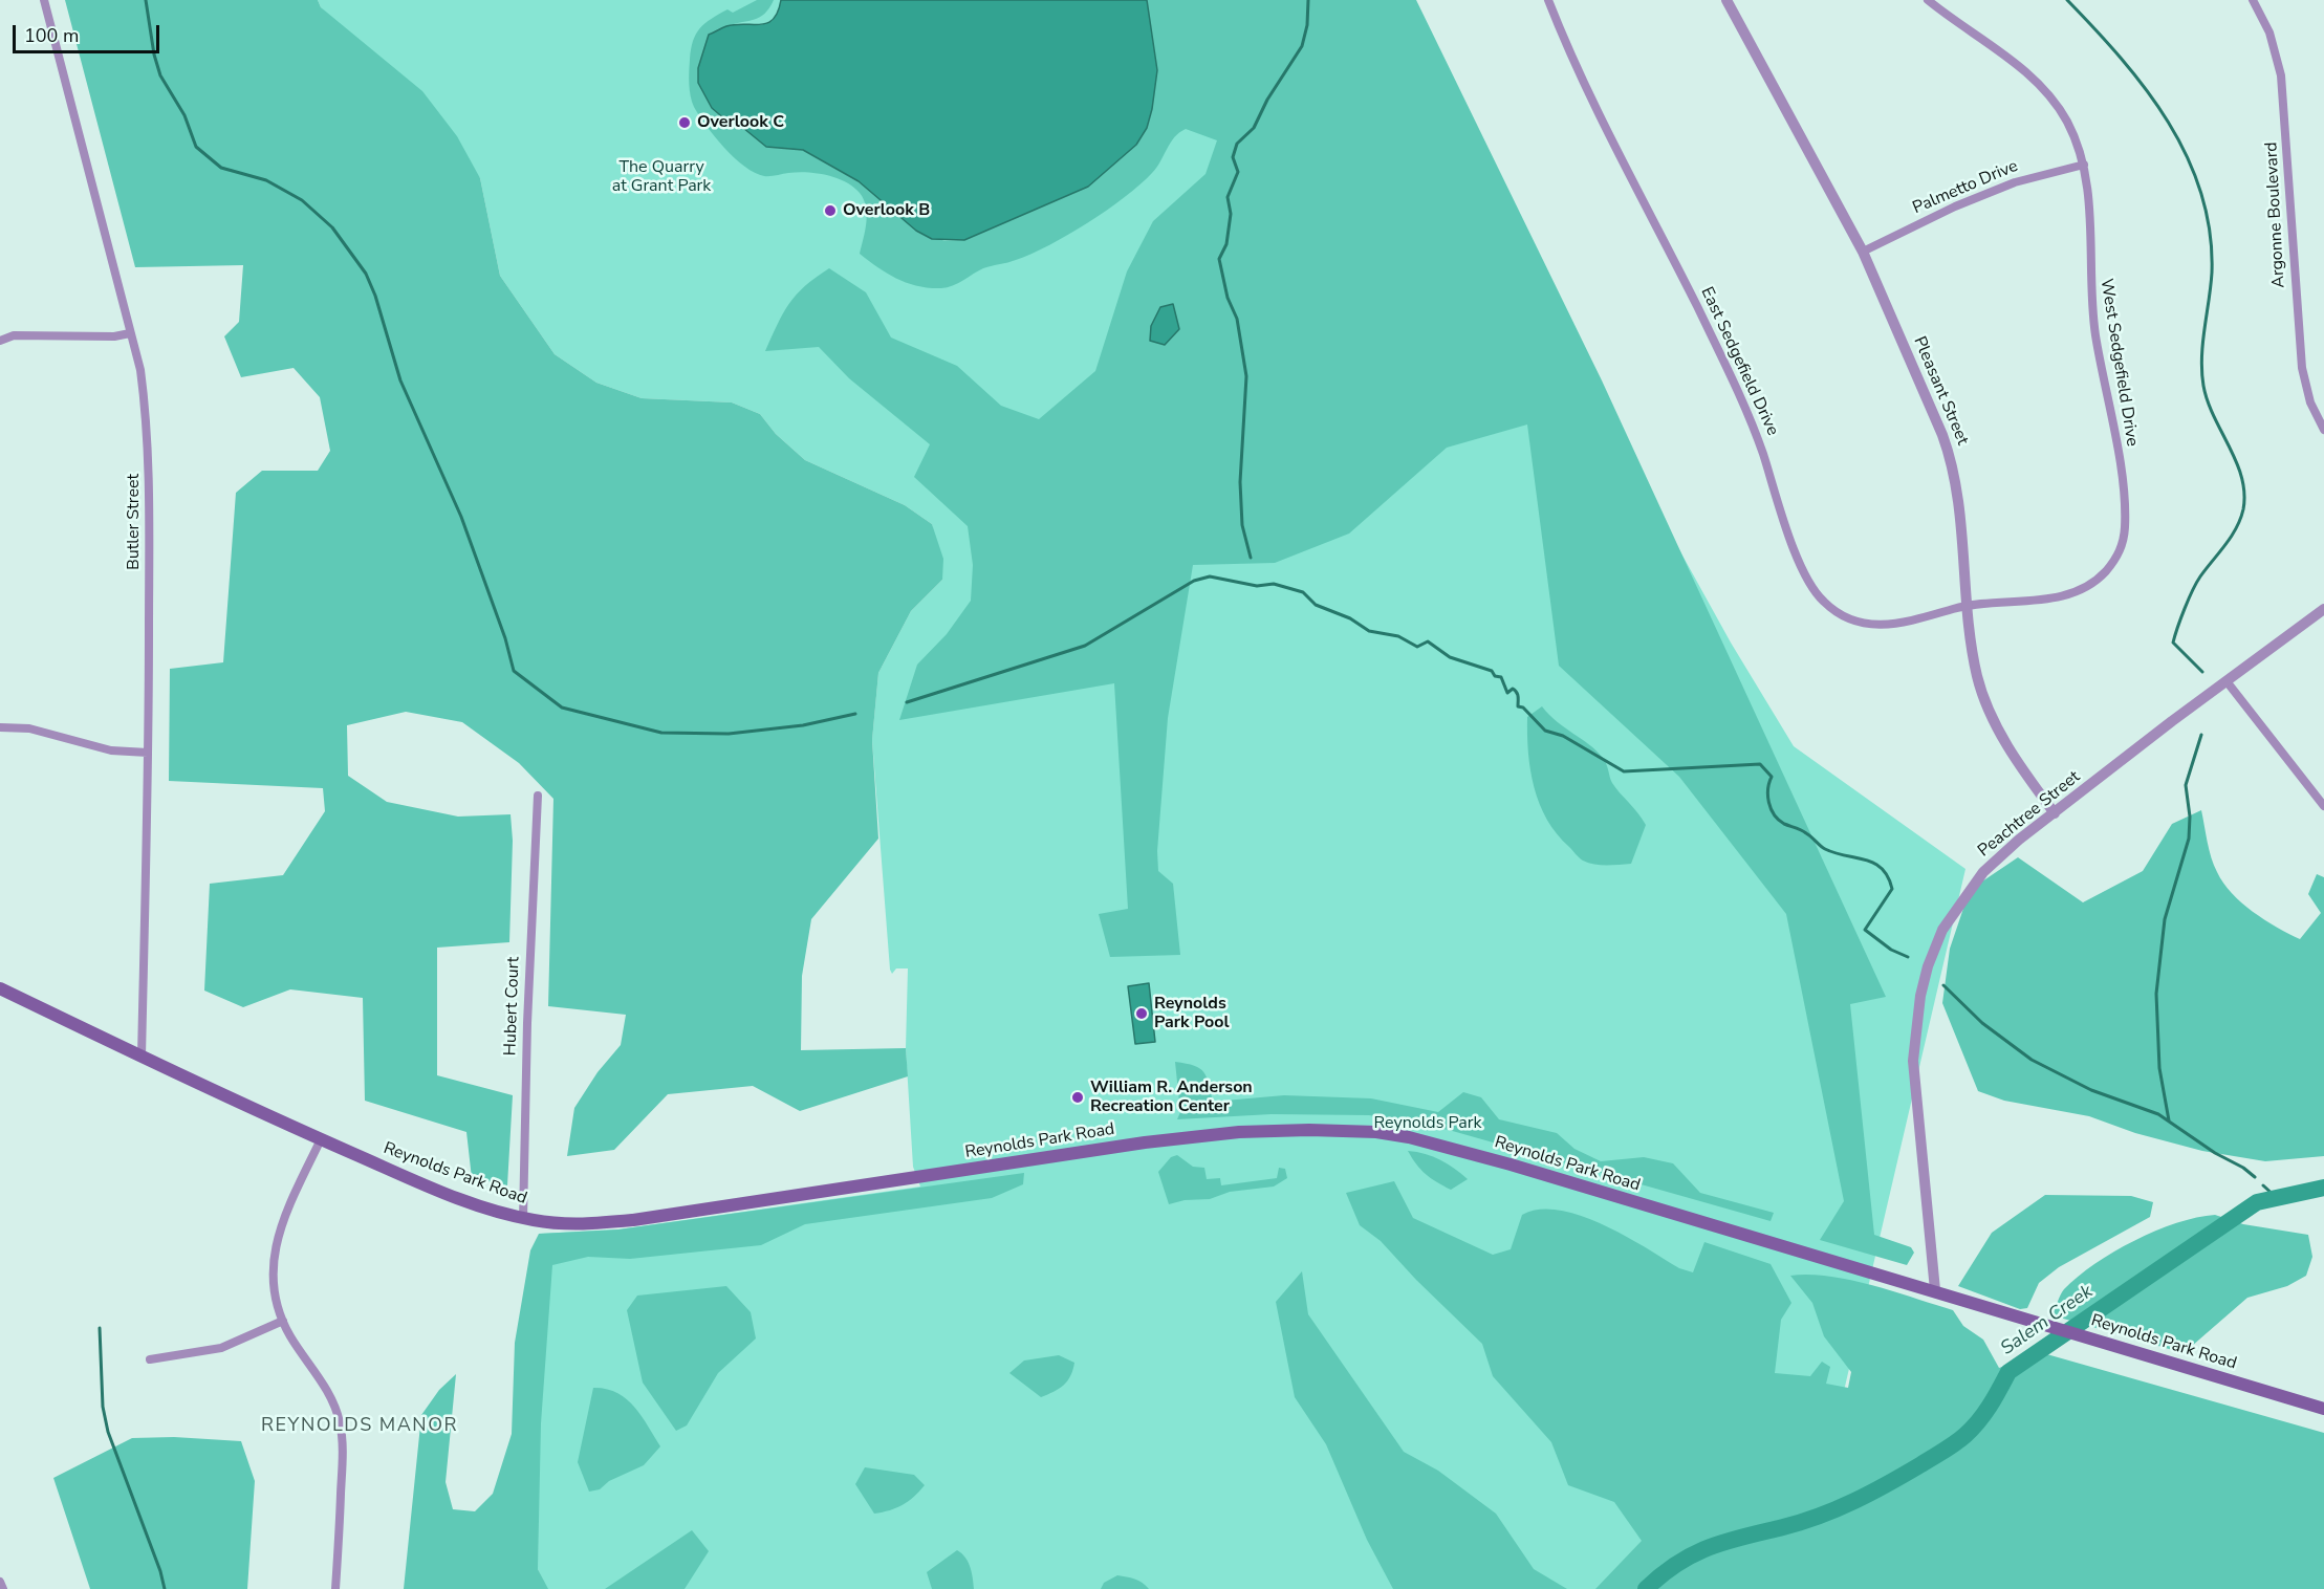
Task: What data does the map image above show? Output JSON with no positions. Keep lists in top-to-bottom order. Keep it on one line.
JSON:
{"streets":{"main road":["Reynolds Park Road"],"street":["Palmetto Drive","Argonne Boulevard","East Sedgefield Drive","West Sedgefield Drive","Pleasant Street","Butler Street","Peachtree Street","Hubert Court"]},"crossings":[["Palmetto Drive","West Sedgefield Drive"],["Palmetto Drive","Pleasant Street"],["East Sedgefield Drive","West Sedgefield Drive"],["East Sedgefield Drive","Pleasant Street"],["West Sedgefield Drive","Pleasant Street"],["Pleasant Street","Peachtree Street"],["Butler Street","Reynolds Park Road"],["Peachtree Street","Reynolds Park Road"],["Hubert Court","Reynolds Park Road"]],"districts":["REYNOLDS MANOR"],"water":["Salem Creek"],"parks":["The Quarry at Grant Park","Reynolds Park"],"places":["Overlook C","Overlook B","Reynolds Park Pool","William R. Anderson Recreation Center"],"scale_bar":"100 m"}
